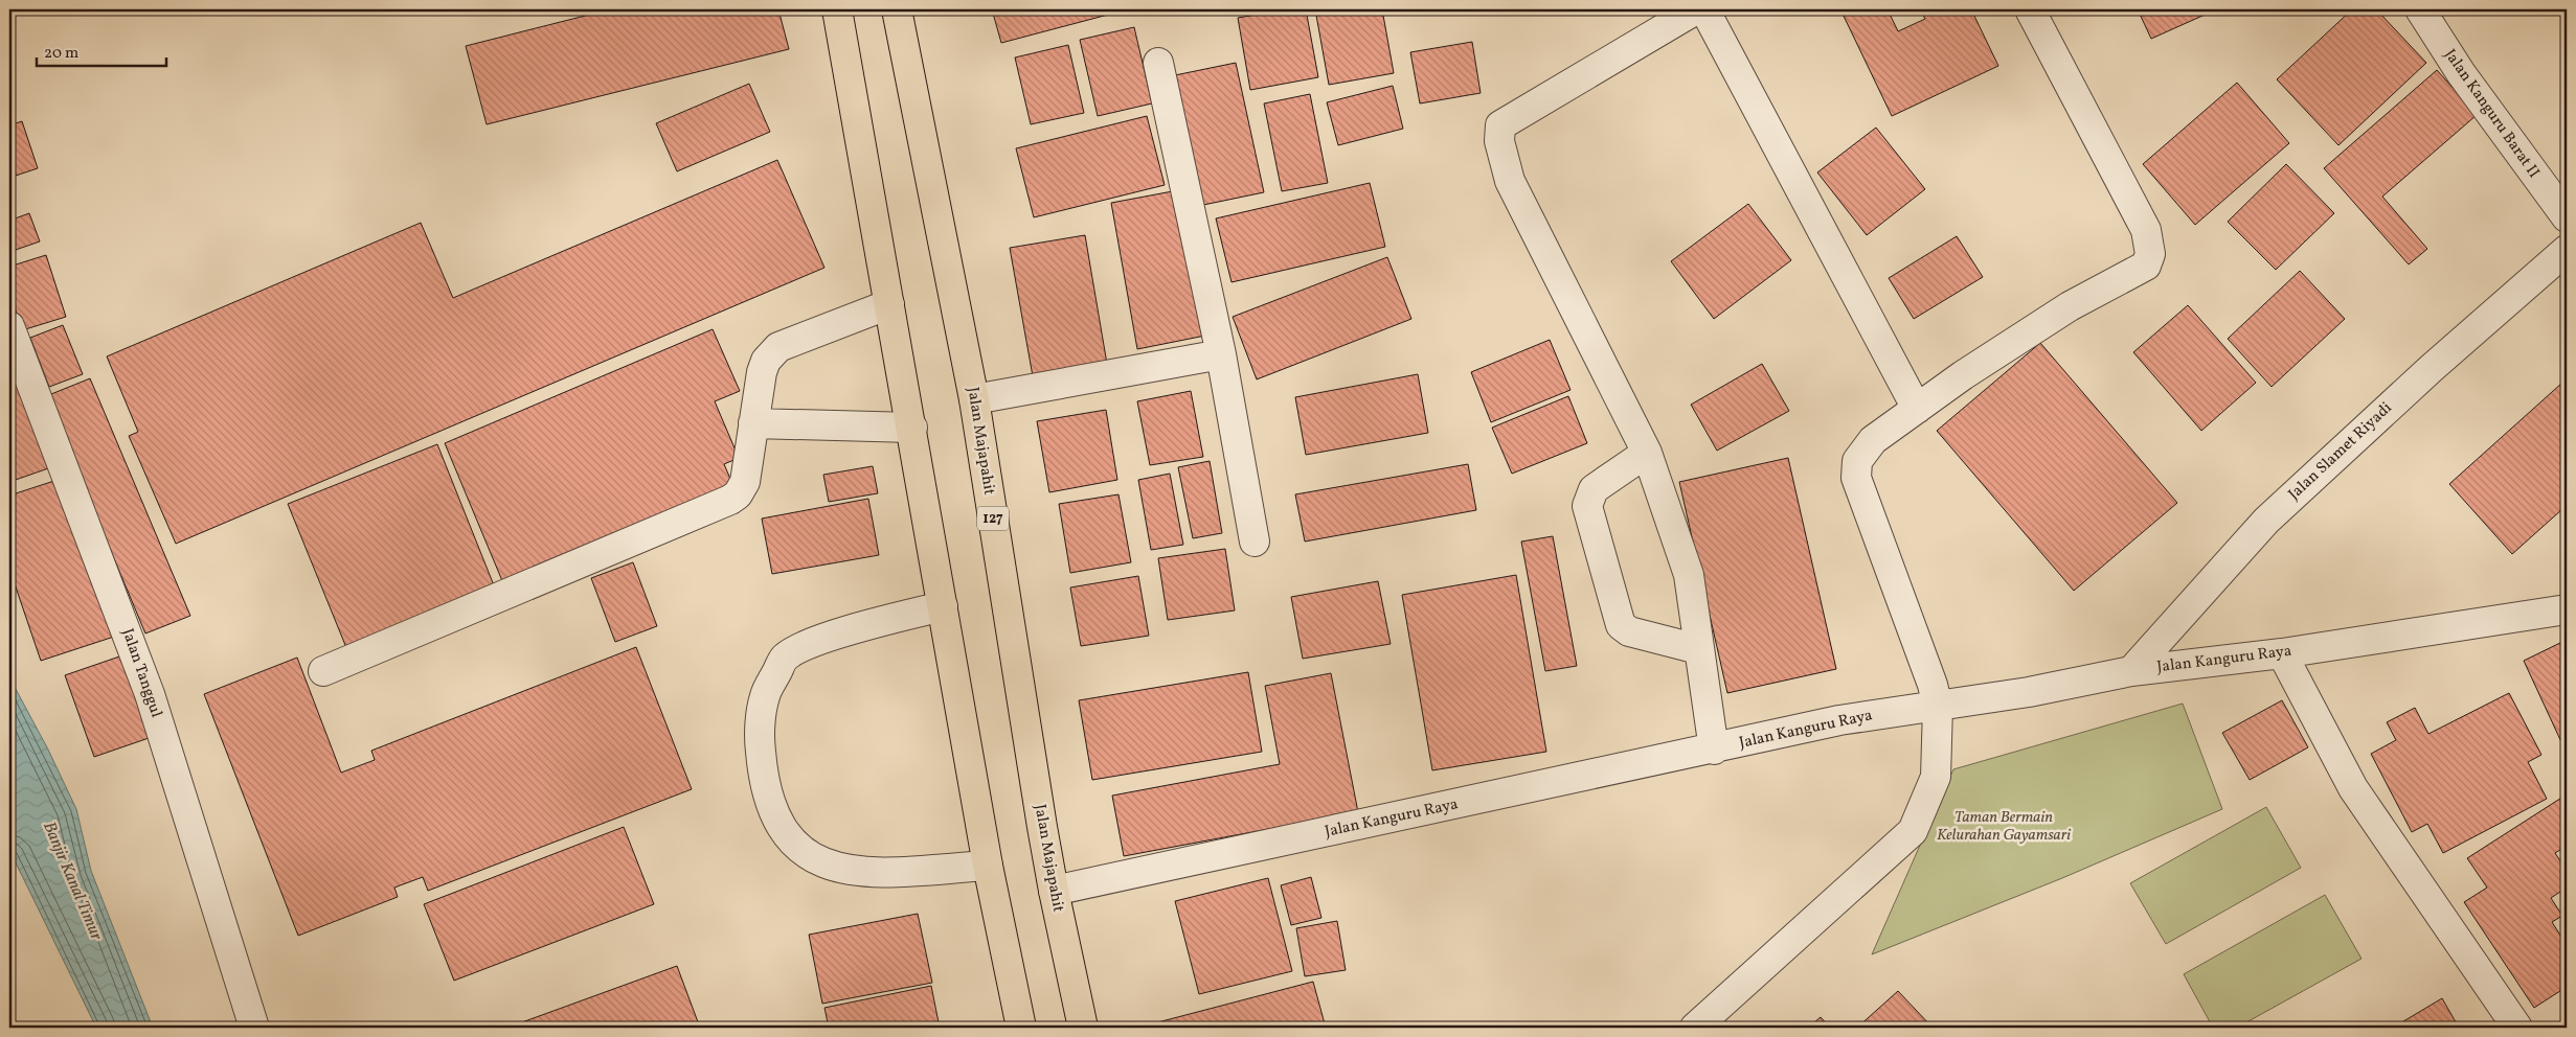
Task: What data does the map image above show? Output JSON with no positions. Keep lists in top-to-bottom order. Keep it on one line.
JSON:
{"streets":{"main road":["Jalan Majapahit","127"],"street":["Jalan Kanguru Barat II","Jalan Slamet Riyadi","Jalan Kanguru Raya","Jalan Tanggul"]},"crossings":[["Jalan Majapahit","Jalan Kanguru Raya"],["Jalan Slamet Riyadi","Jalan Kanguru Raya"]],"water":["Banjir Kanal Timur"],"parks":["Taman Bermain Kelurahan Gayamsari"],"scale_bar":"20 m"}
